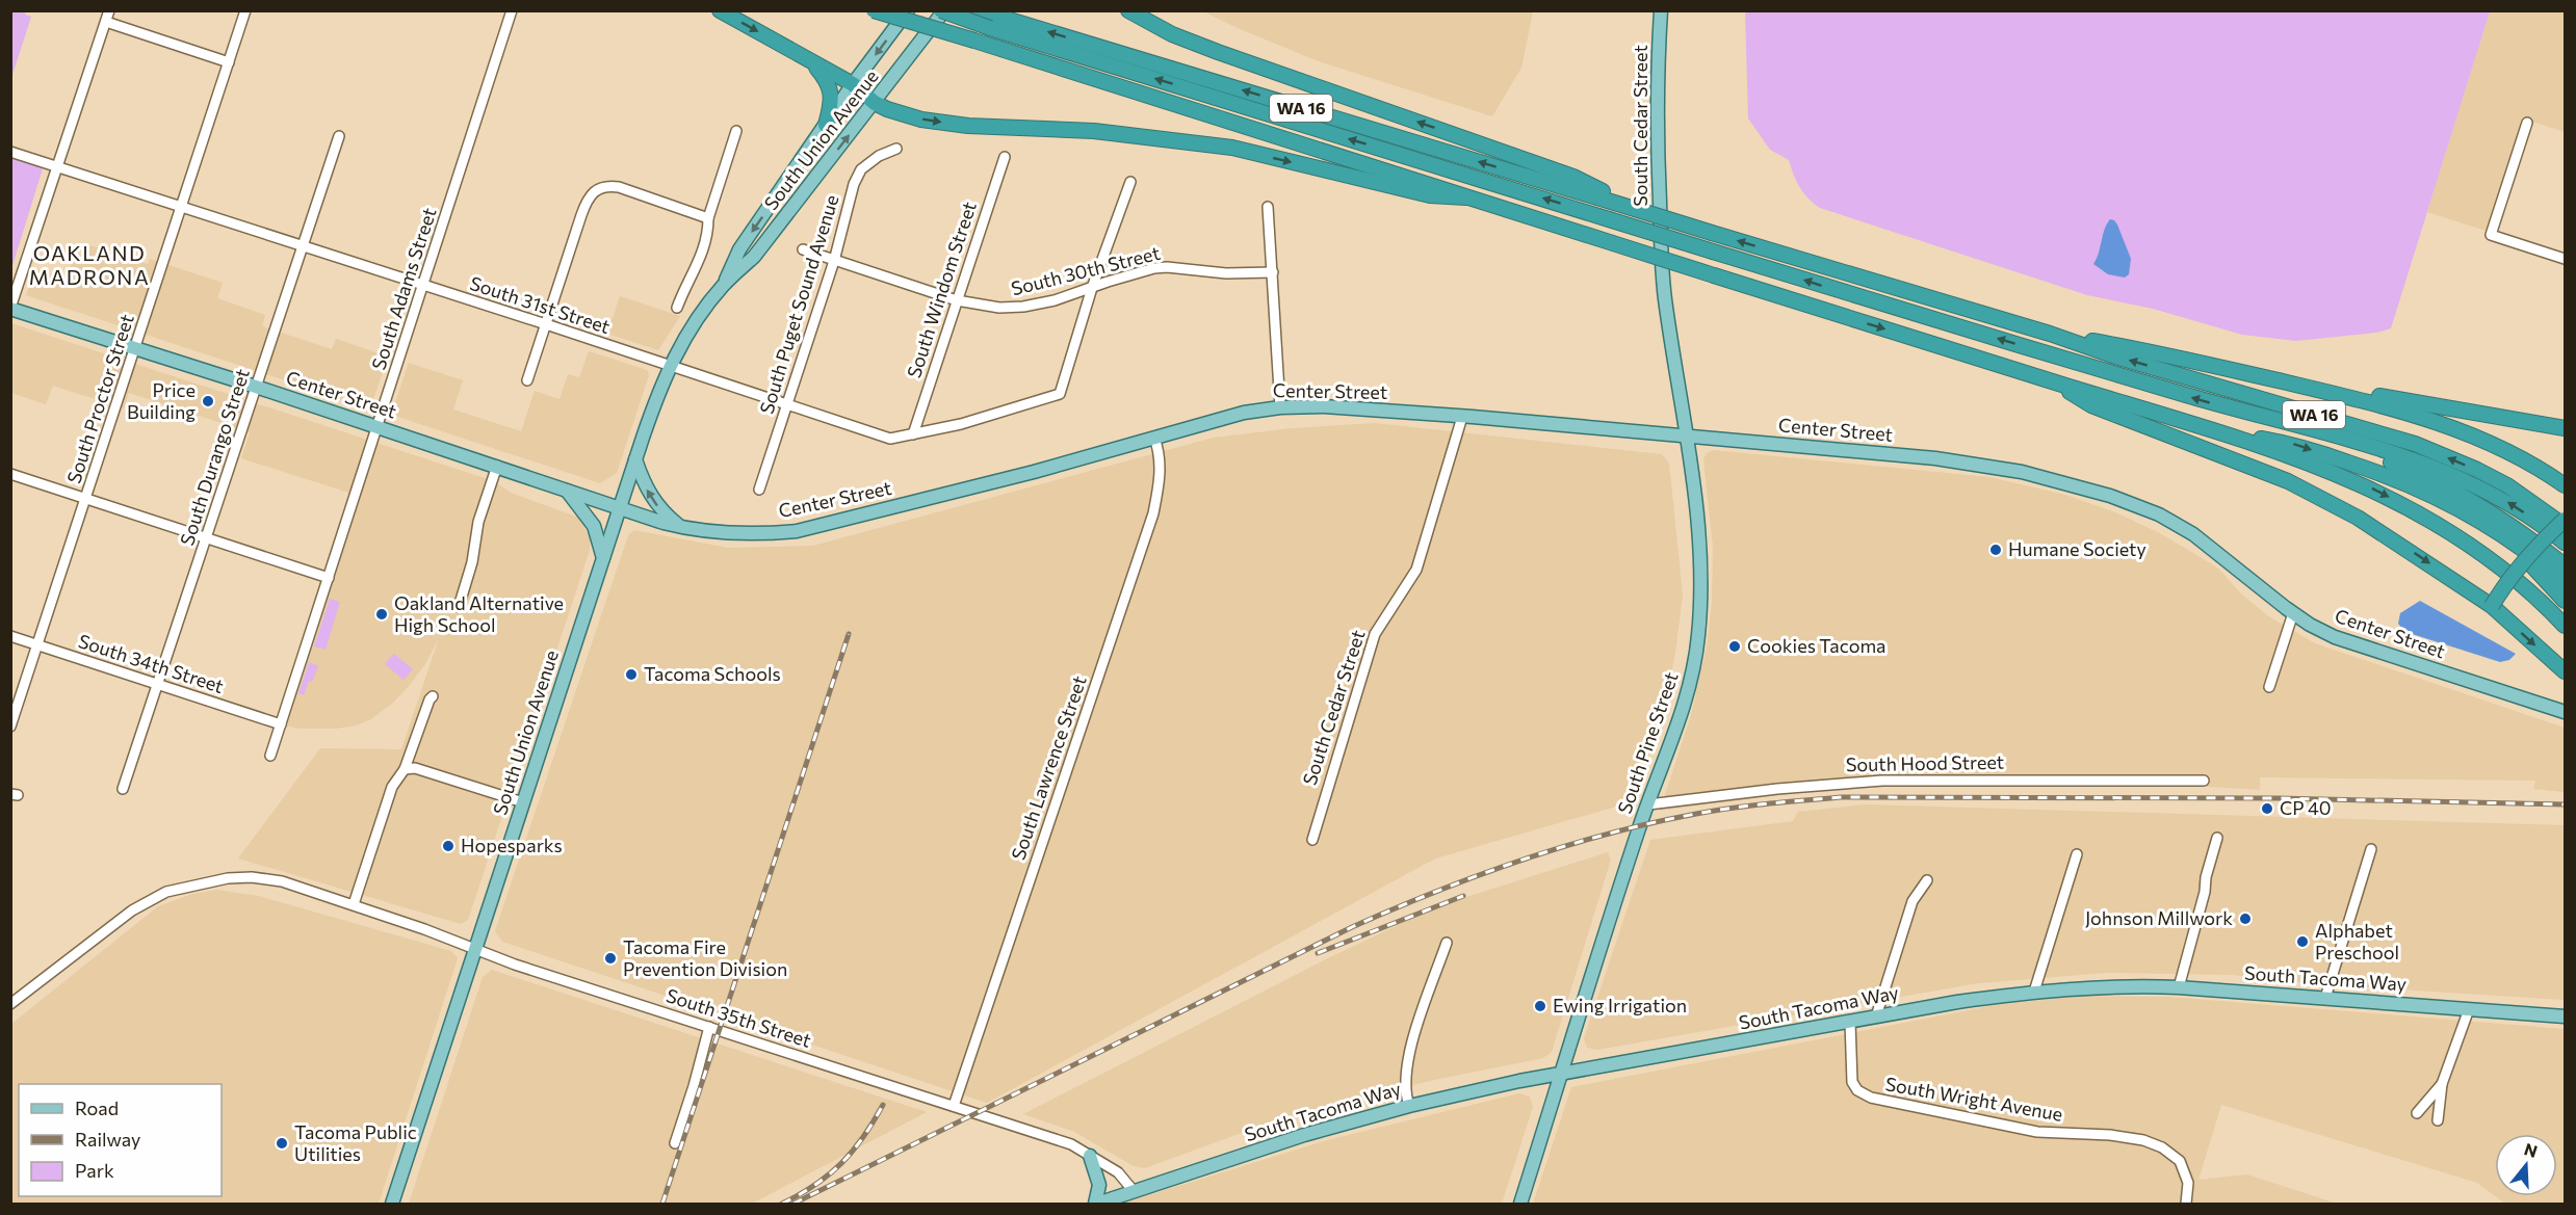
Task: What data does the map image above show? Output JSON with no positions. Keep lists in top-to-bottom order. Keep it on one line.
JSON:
{"streets":{"highway":["WA 16"],"main road":["South Cedar Street","South Union Avenue","Center Street","South Pine Street","South Tacoma Way"],"street":["South 30th Street","South Adams Street","South Windom Street","South Puget Sound Avenue","South 31st Street","South Proctor Street","South Durango Street","South 34th Street","South Hood Street","South Lawrence Street","South 35th Street","South Wright Avenue"]},"crossings":[["South Cedar Street","Center Street"],["South Cedar Street","South Pine Street"],["South Union Avenue","South 31st Street"],["South Union Avenue","Center Street"],["South Union Avenue","South 35th Street"],["South 30th Street","South Windom Street"],["South 30th Street","South Puget Sound Avenue"],["South 30th Street","South 31st Street"],["South Adams Street","South 31st Street"],["South Adams Street","Center Street"],["South Adams Street","South 34th Street"],["South Windom Street","South 31st Street"],["South Puget Sound Avenue","South 31st Street"],["South 31st Street","South Proctor Street"],["South 31st Street","South Durango Street"],["Center Street","South Proctor Street"],["Center Street","South Durango Street"],["Center Street","South Pine Street"],["Center Street","South Lawrence Street"],["South Proctor Street","South 34th Street"],["South Durango Street","South 34th Street"],["South Pine Street","South Hood Street"],["South Pine Street","South Tacoma Way"],["South Lawrence Street","South 35th Street"],["South Tacoma Way","South 35th Street"],["South Tacoma Way","South Wright Avenue"]],"districts":["OAKLAND MADRONA"],"places":["Price Building","Humane Society","Oakland Alternative High School","Cookies Tacoma","Tacoma Schools","CP 40","Hopesparks","Johnson Millwork","Alphabet Preschool","Tacoma Fire Prevention Division","Ewing Irrigation","Tacoma Public Utilities"],"legend":["Road","Railway","Park"],"north":"top"}
